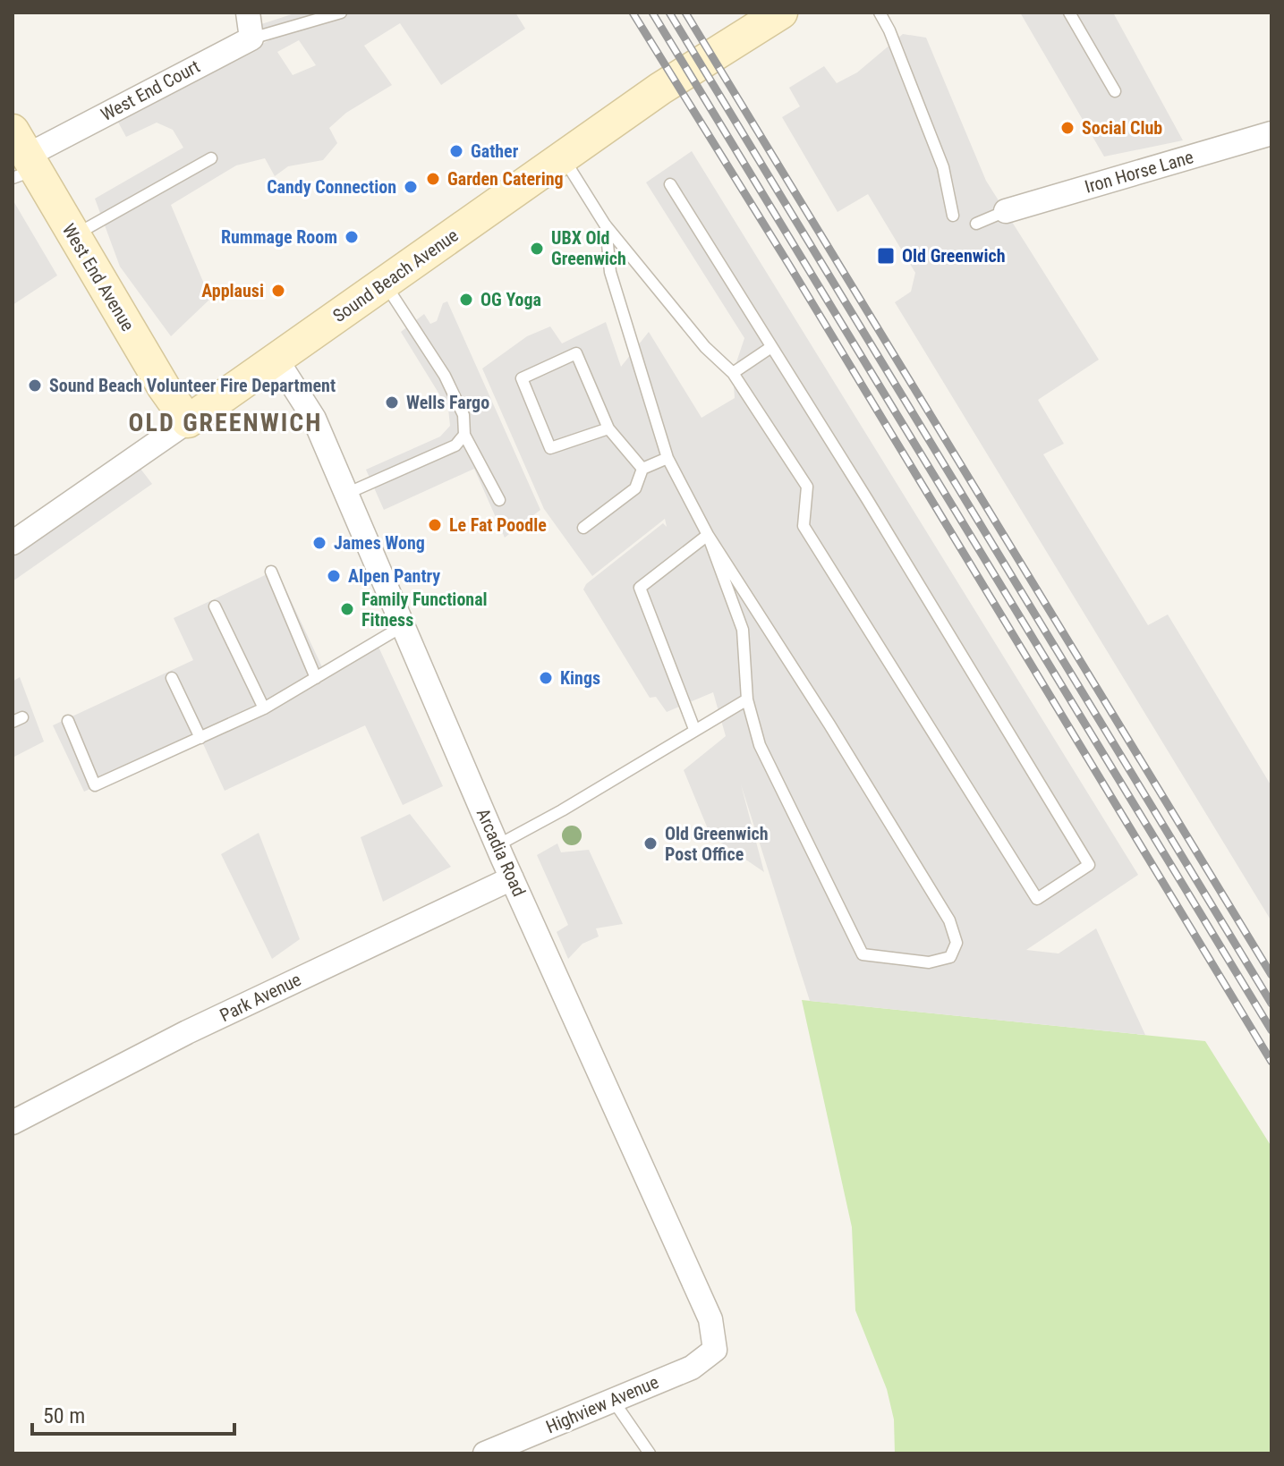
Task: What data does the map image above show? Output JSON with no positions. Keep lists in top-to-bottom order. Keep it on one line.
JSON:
{"streets":{"street":["West End Court","Iron Horse Lane","Sound Beach Avenue","West End Avenue","Arcadia Road","Park Avenue","Highview Avenue"]},"crossings":[["West End Court","West End Avenue"],["Sound Beach Avenue","West End Avenue"],["Sound Beach Avenue","Arcadia Road"],["Arcadia Road","Park Avenue"],["Arcadia Road","Highview Avenue"]],"districts":["OLD GREENWICH"],"places":{"other":["Social Club","Gather","Garden Catering","Candy Connection","Rummage Room","UBX Old Greenwich","Applausi","OG Yoga","Sound Beach Volunteer Fire Department","Wells Fargo","Le Fat Poodle","James Wong","Alpen Pantry","Family Functional Fitness","Kings","Old Greenwich Post Office"],"transit":["Old Greenwich"]},"scale_bar":"50 m"}
